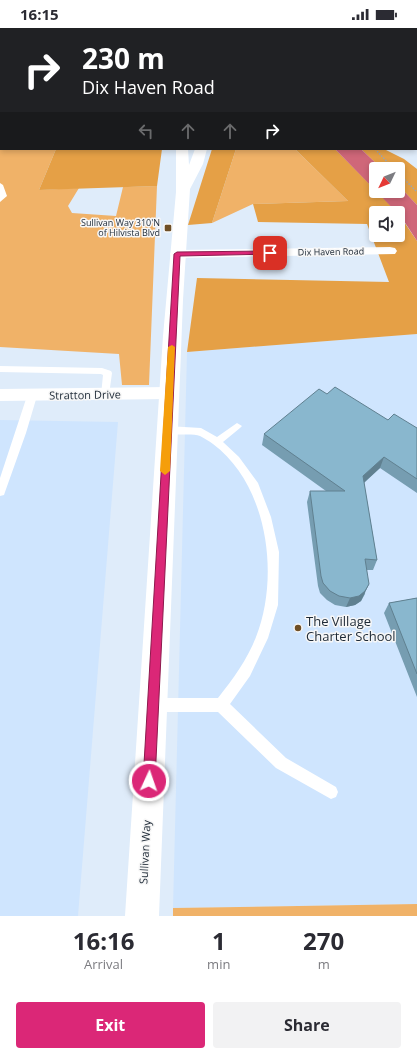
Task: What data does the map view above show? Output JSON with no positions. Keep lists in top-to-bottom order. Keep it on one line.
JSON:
{"streets":{"main road":["Sullivan Way"],"street":["Dix Haven Road","Stratton Drive"]},"crossings":[["Dix Haven Road","Sullivan Way"],["Stratton Drive","Sullivan Way"]],"places":{"transit":["Sullivan Way 310'N of Hilvista Blvd"],"other":["The Village Charter School"]},"north":"bottom left","page":{"status":"16:15","turn":["230 m","Dix Haven Road"],"eta":["16:16","Arrival","1","min","270","m"],"buttons":["Exit","Share"]}}
